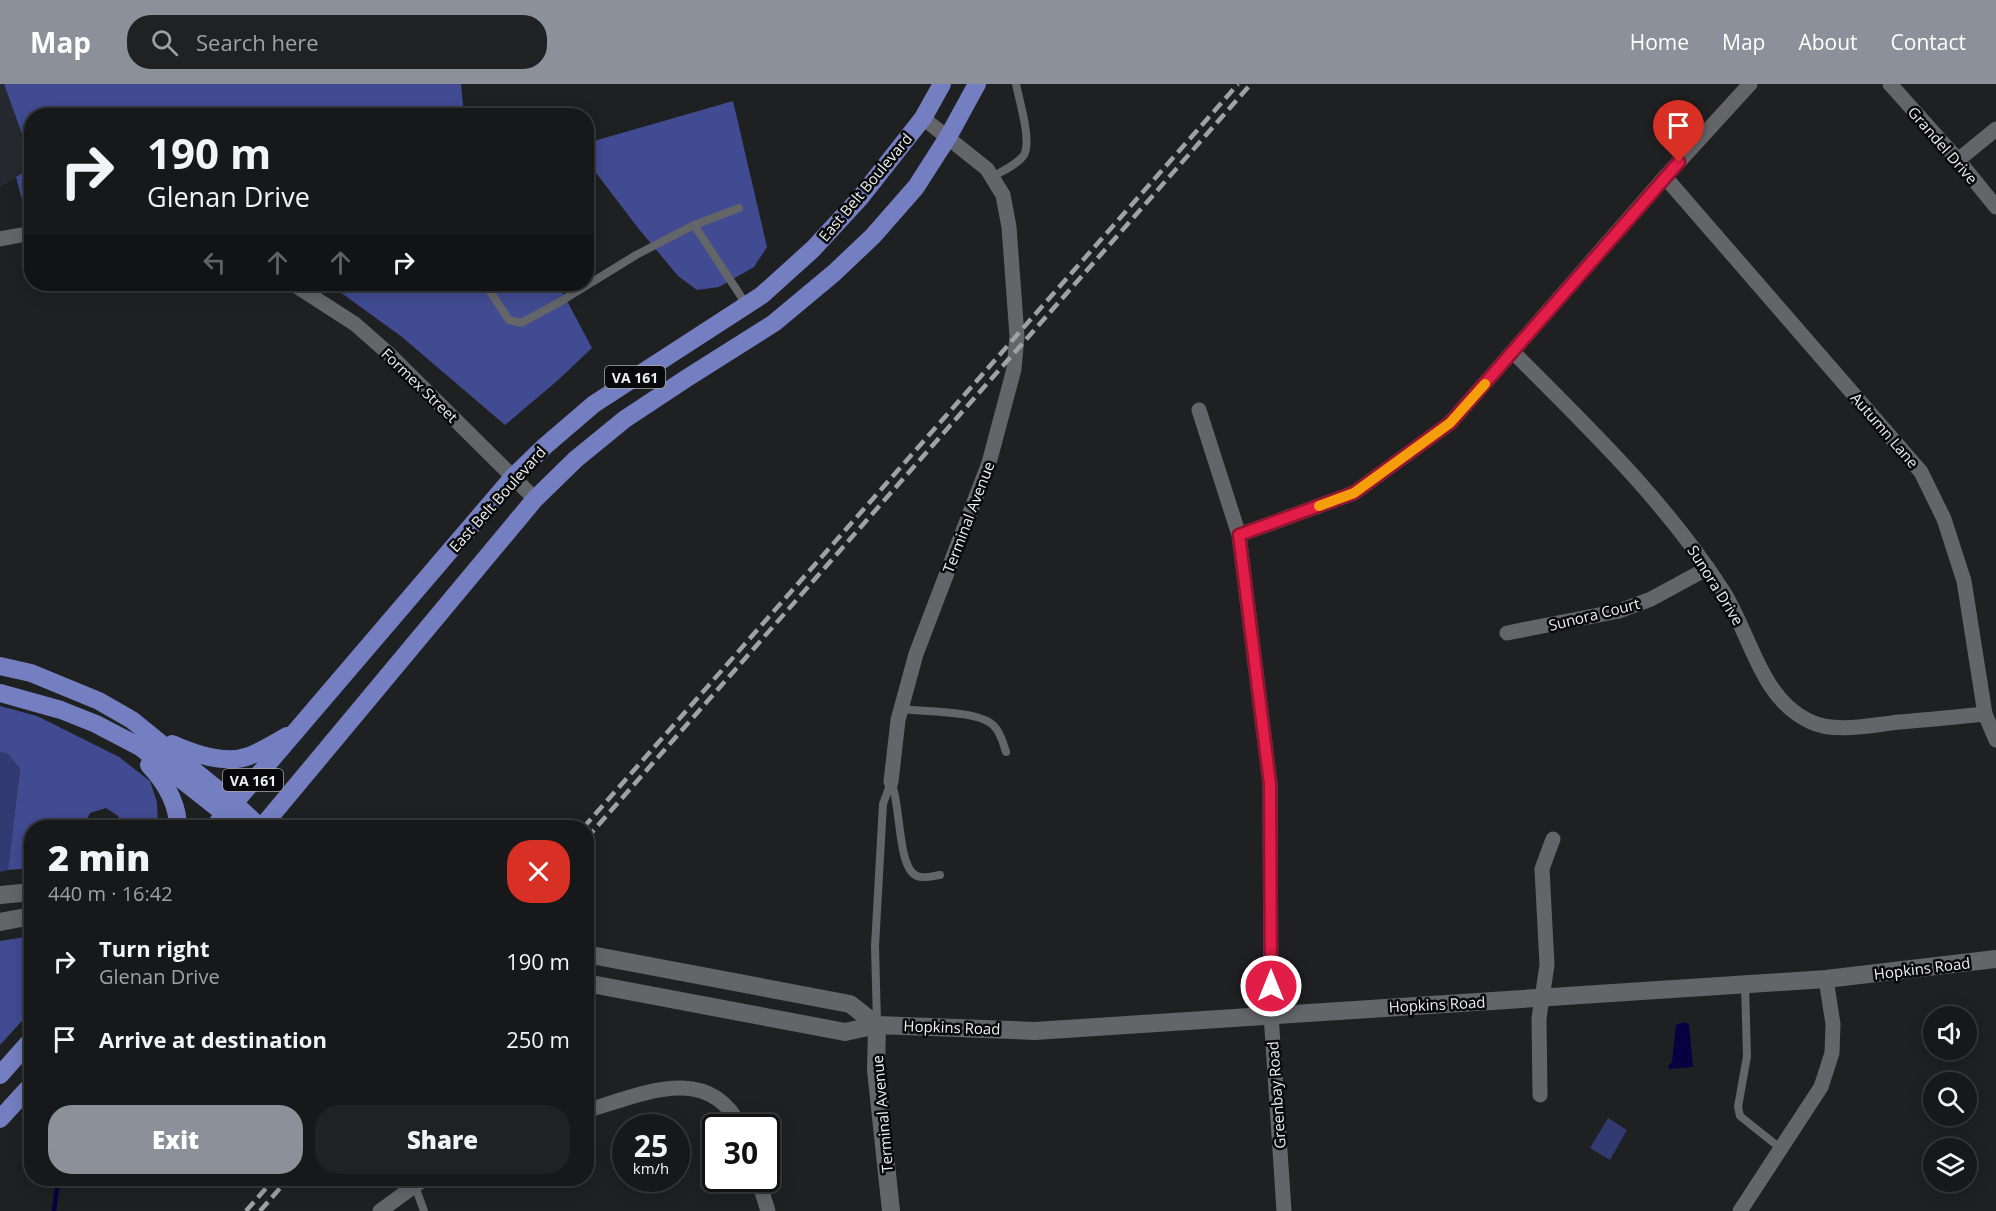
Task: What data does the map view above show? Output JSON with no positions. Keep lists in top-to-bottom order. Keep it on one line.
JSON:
{"streets":{"main road":["East Belt Boulevard","VA 161","Terminal Avenue","Hopkins Road"],"street":["Grandel Drive","Formex Street","Autumn Lane","Sunora Drive","Sunora Court","Greenbay Road"]},"crossings":[["East Belt Boulevard","Formex Street"],["East Belt Boulevard","Terminal Avenue"],["Autumn Lane","Sunora Drive"],["Terminal Avenue","Hopkins Road"],["Sunora Drive","Sunora Court"],["Hopkins Road","Greenbay Road"]],"page":{"header":"Map","search":"Search here","nav":["Home","Map","About","Contact"],"turn":["190 m","Glenan Drive"],"heading":["2 min","440 m · 16:42"],"list":[{"name":"Turn right","note":"Glenan Drive","value":"190 m"},{"name":"Arrive at destination","value":"250 m"}],"buttons":["Exit","Share"],"speed":"25 km/h","limit":"30"}}
